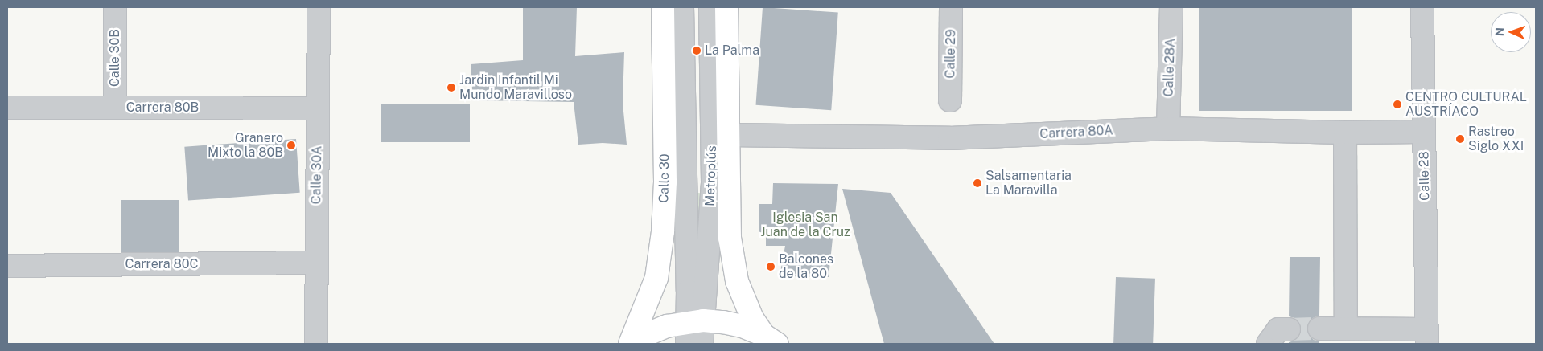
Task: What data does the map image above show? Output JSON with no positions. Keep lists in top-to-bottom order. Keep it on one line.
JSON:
{"streets":{"main road":["Calle 30"],"street":["Calle 29","Calle 30B","Calle 28A","Carrera 80B","Carrera 80A","Calle 30A","Metroplús","Calle 28","Carrera 80C"]},"crossings":[["Calle 30B","Carrera 80B"],["Calle 28A","Carrera 80A"],["Carrera 80B","Calle 30A"],["Carrera 80A","Calle 28"],["Calle 30A","Carrera 80C"]],"parks":["Iglesia San Juan de la Cruz"],"places":["La Palma","Jardin Infantil Mi Mundo Maravilloso","CENTRO CULTURAL AUSTRÍACO","Rastreo Siglo XXI","Granero Mixto la 80B","Salsamentaria La Maravilla","Balcones de la 80"],"north":"left"}
